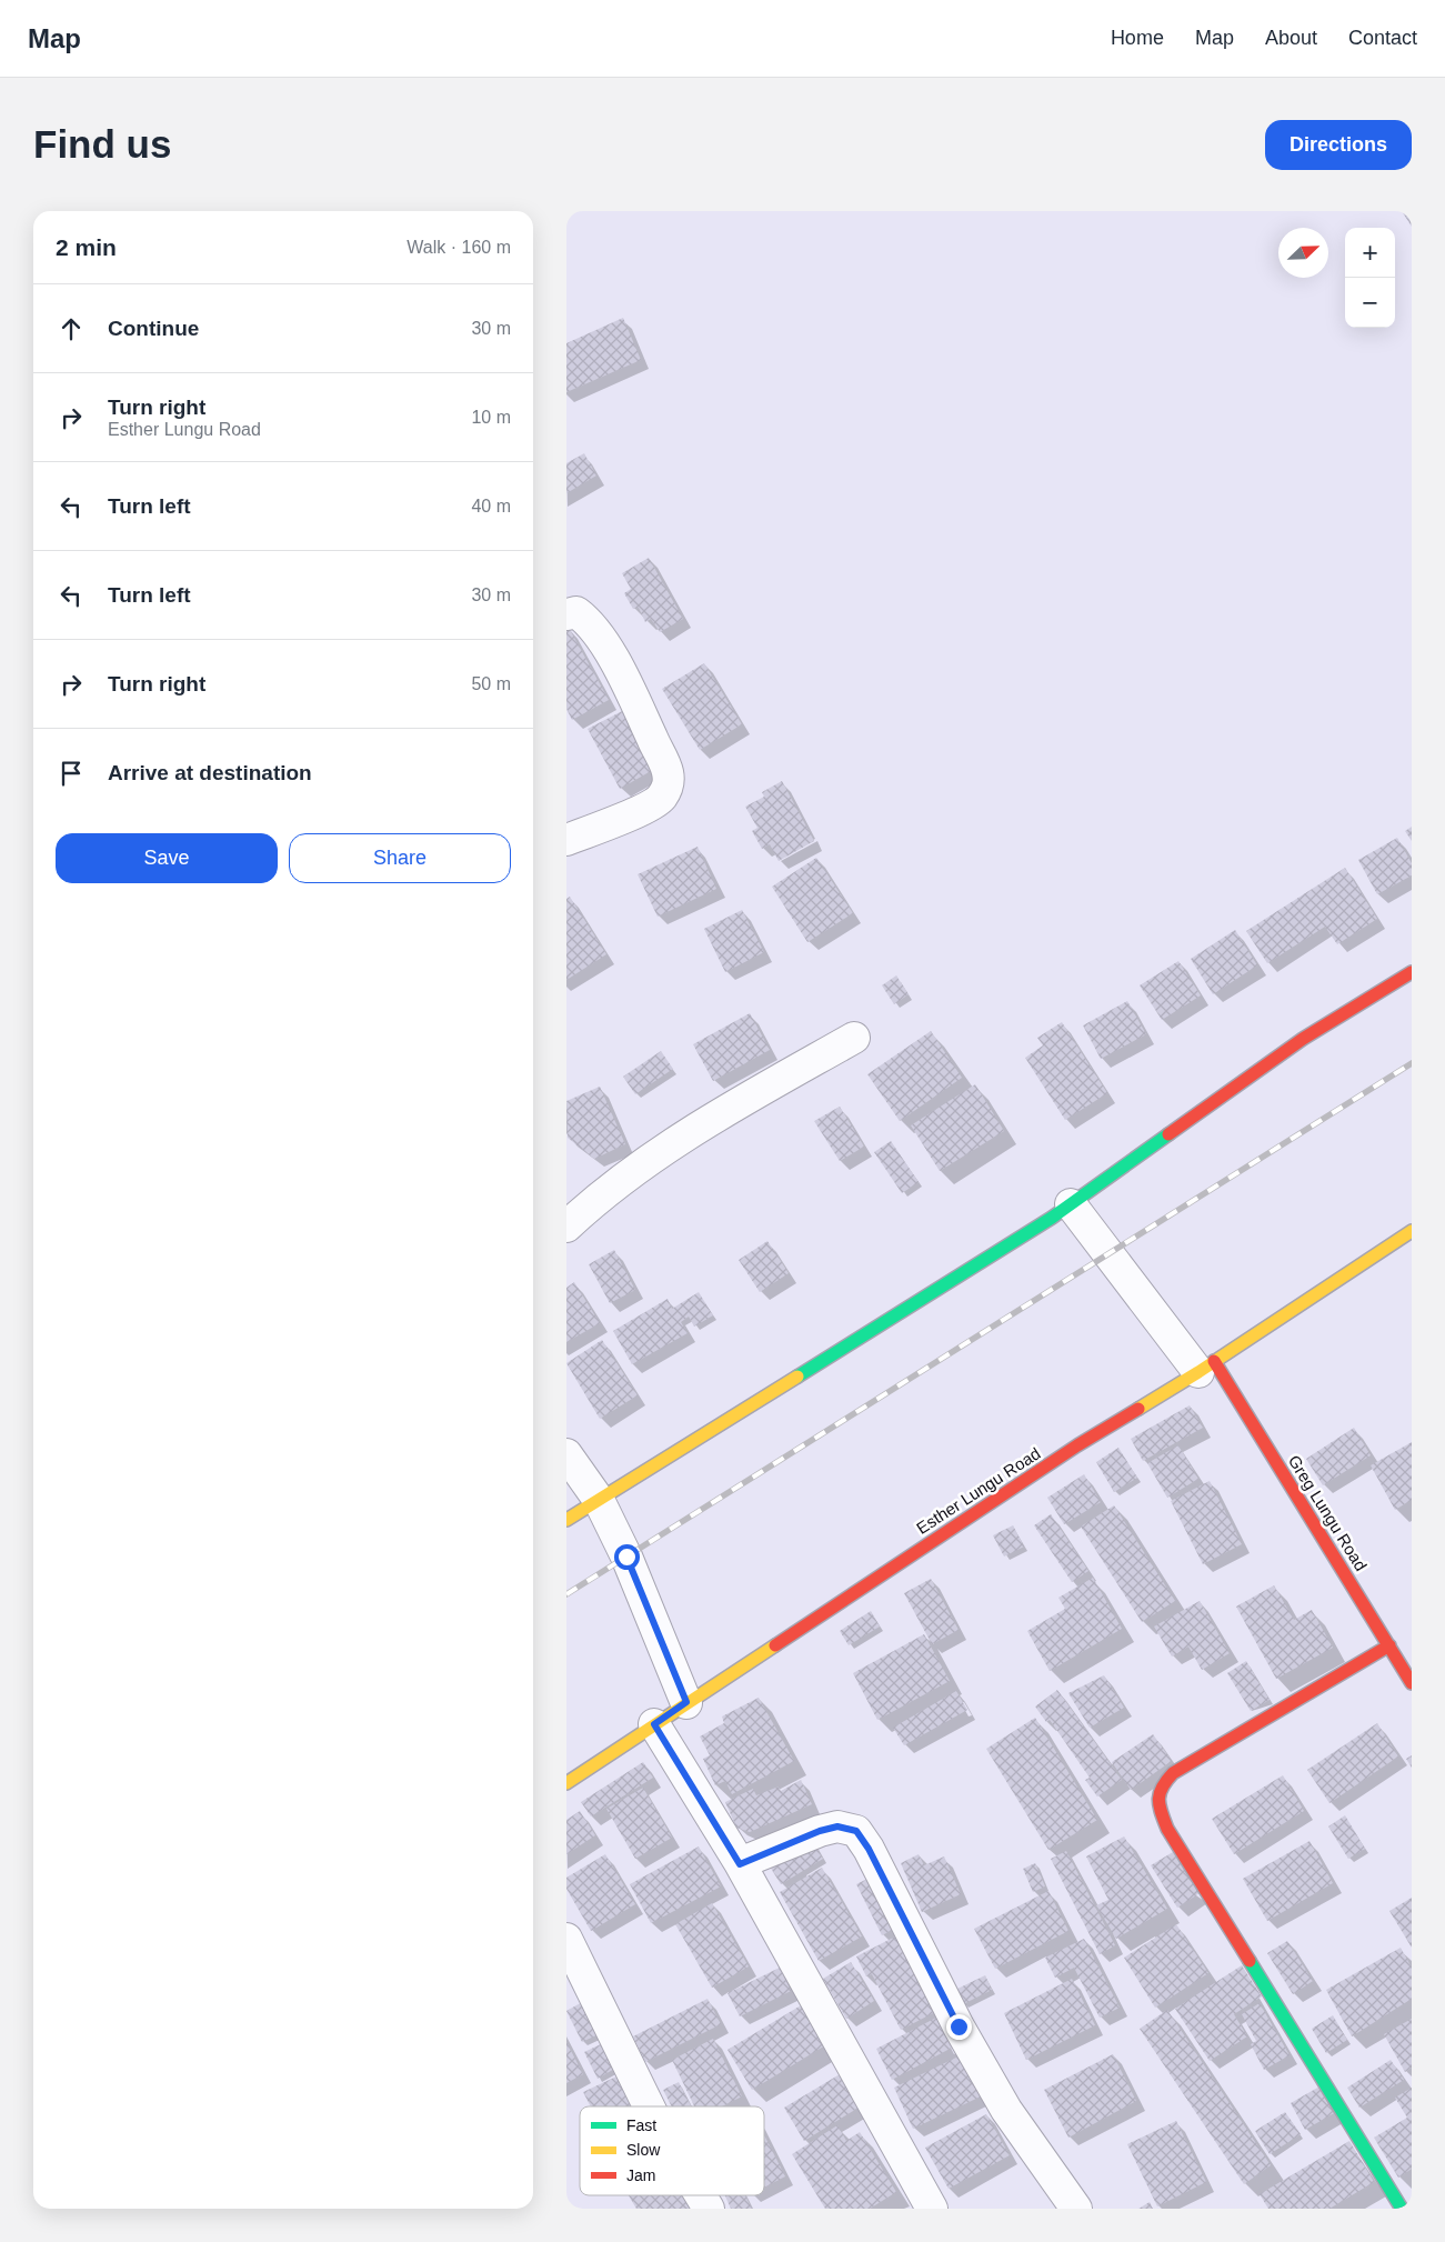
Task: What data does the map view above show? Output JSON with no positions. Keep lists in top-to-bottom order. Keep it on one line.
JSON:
{"streets":{"street":["Esther Lungu Road","Greg Lungu Road"]},"crossings":[["Esther Lungu Road","Greg Lungu Road"]],"legend":["Fast","Slow","Jam"],"north":"top right","page":{"header":"Map","nav":["Home","Map","About","Contact"],"buttons":["Directions",["Save","Share"]],"title":"Find us","heading":["2 min","Walk · 160 m"],"map_buttons":["+","−"],"list":[["Continue","30 m"],["Turn right","Esther Lungu Road","10 m"],["Turn left","40 m"],["Turn left","30 m"],["Turn right","50 m"],"Arrive at destination"]}}
